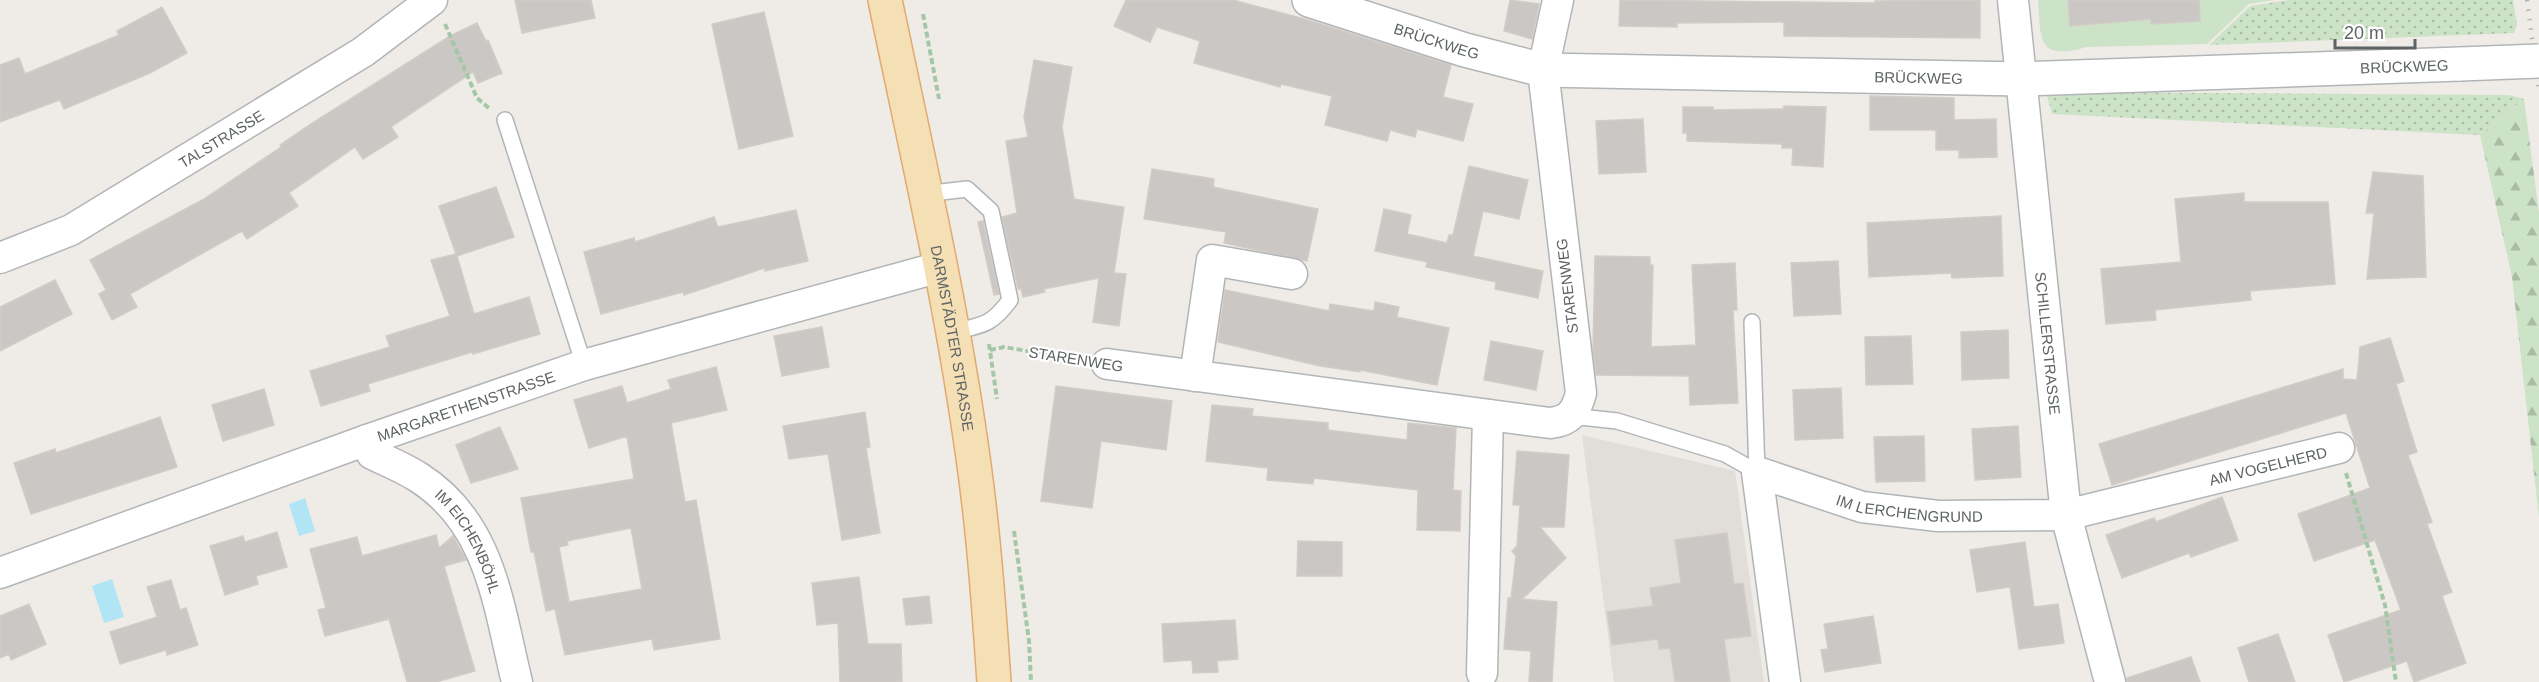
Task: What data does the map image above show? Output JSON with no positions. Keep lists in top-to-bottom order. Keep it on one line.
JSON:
{"streets":{"main road":["DARMSTÄDTER STRASSE"],"street":["BRÜCKWEG","TALSTRASSE","STARENWEG","SCHILLERSTRASSE","MARGARETHENSTRASSE","AM VOGELHERD","IM LERCHENGRUND","IM EICHENBÖHL"]},"crossings":[["BRÜCKWEG","STARENWEG"],["BRÜCKWEG","SCHILLERSTRASSE"],["STARENWEG","DARMSTÄDTER STRASSE"],["STARENWEG","IM LERCHENGRUND"],["DARMSTÄDTER STRASSE","MARGARETHENSTRASSE"],["SCHILLERSTRASSE","AM VOGELHERD"],["SCHILLERSTRASSE","IM LERCHENGRUND"],["MARGARETHENSTRASSE","IM EICHENBÖHL"],["AM VOGELHERD","IM LERCHENGRUND"]],"scale_bar":"20 m"}
